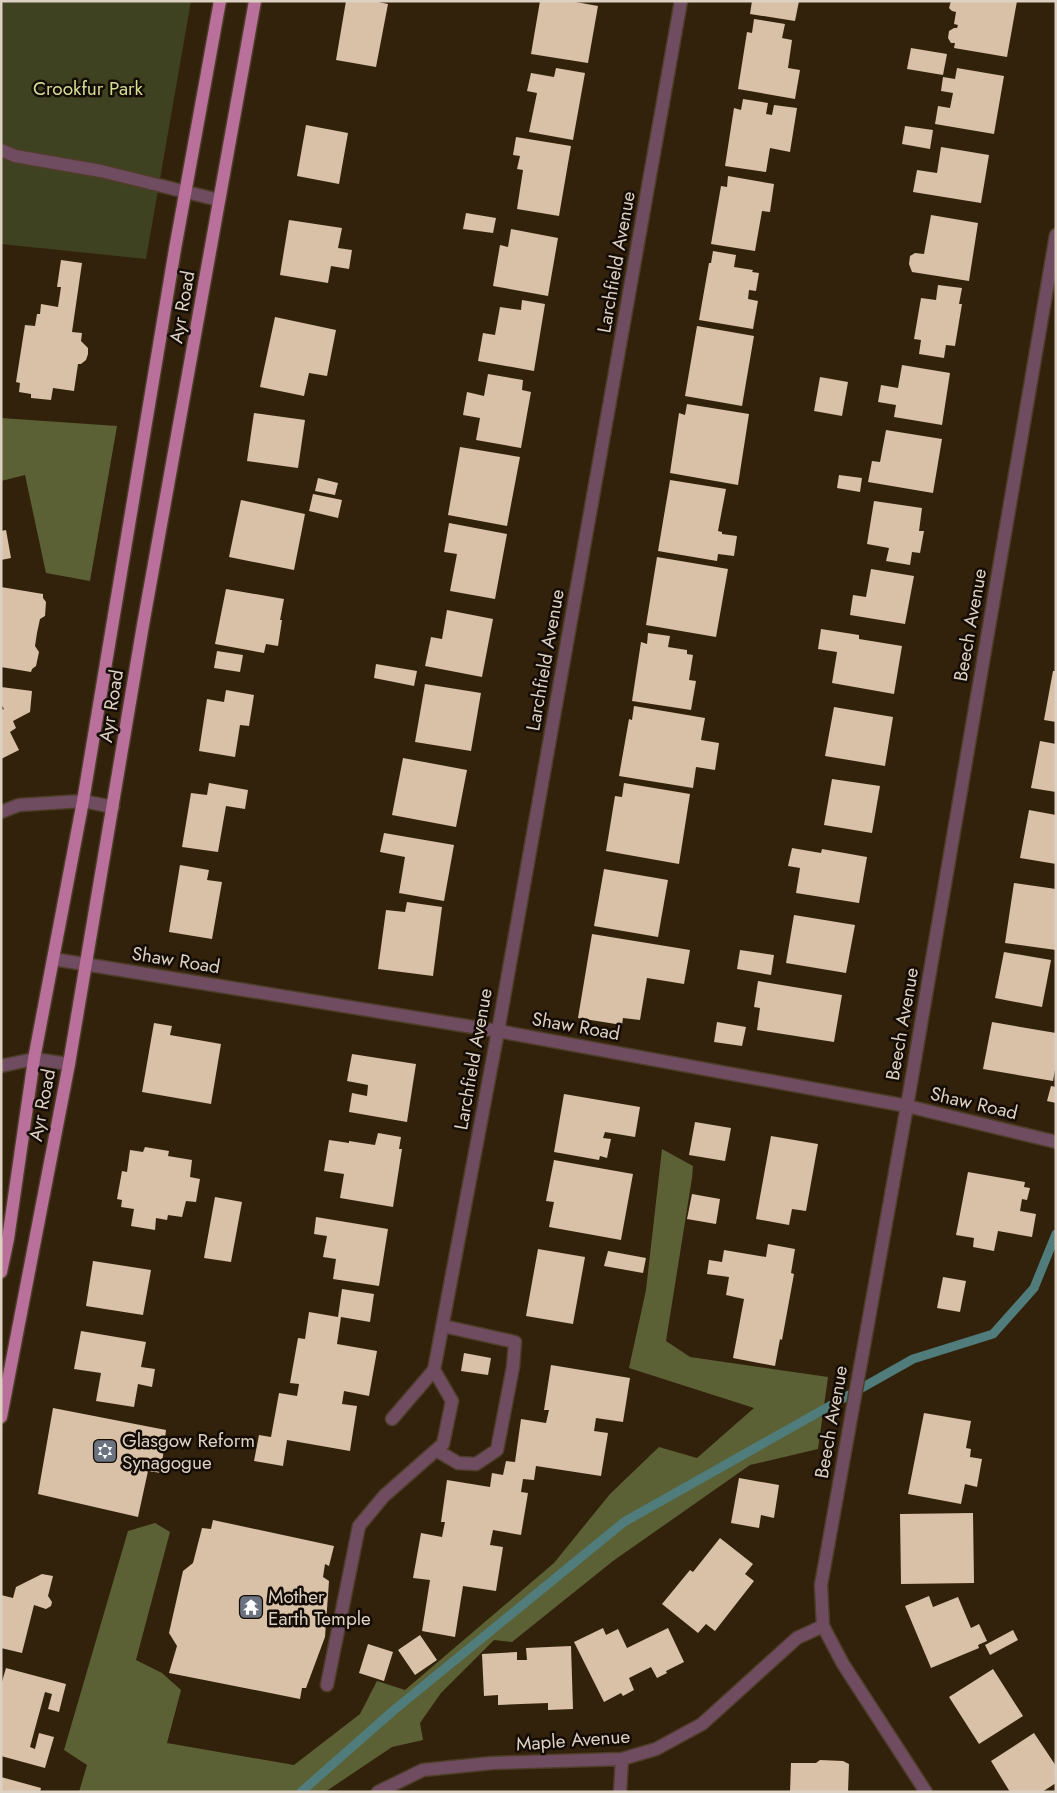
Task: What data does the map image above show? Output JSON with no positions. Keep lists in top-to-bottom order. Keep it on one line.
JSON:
{"streets":{"main road":["Ayr Road"],"street":["Larchfield Avenue","Beech Avenue","Shaw Road","Maple Avenue"]},"crossings":[["Larchfield Avenue","Shaw Road"],["Ayr Road","Shaw Road"],["Beech Avenue","Shaw Road"],["Beech Avenue","Maple Avenue"]],"parks":["Crookfur Park"],"places":{"synagogue":["Glasgow Reform Synagogue"],"temple":["Mother Earth Temple"]}}
